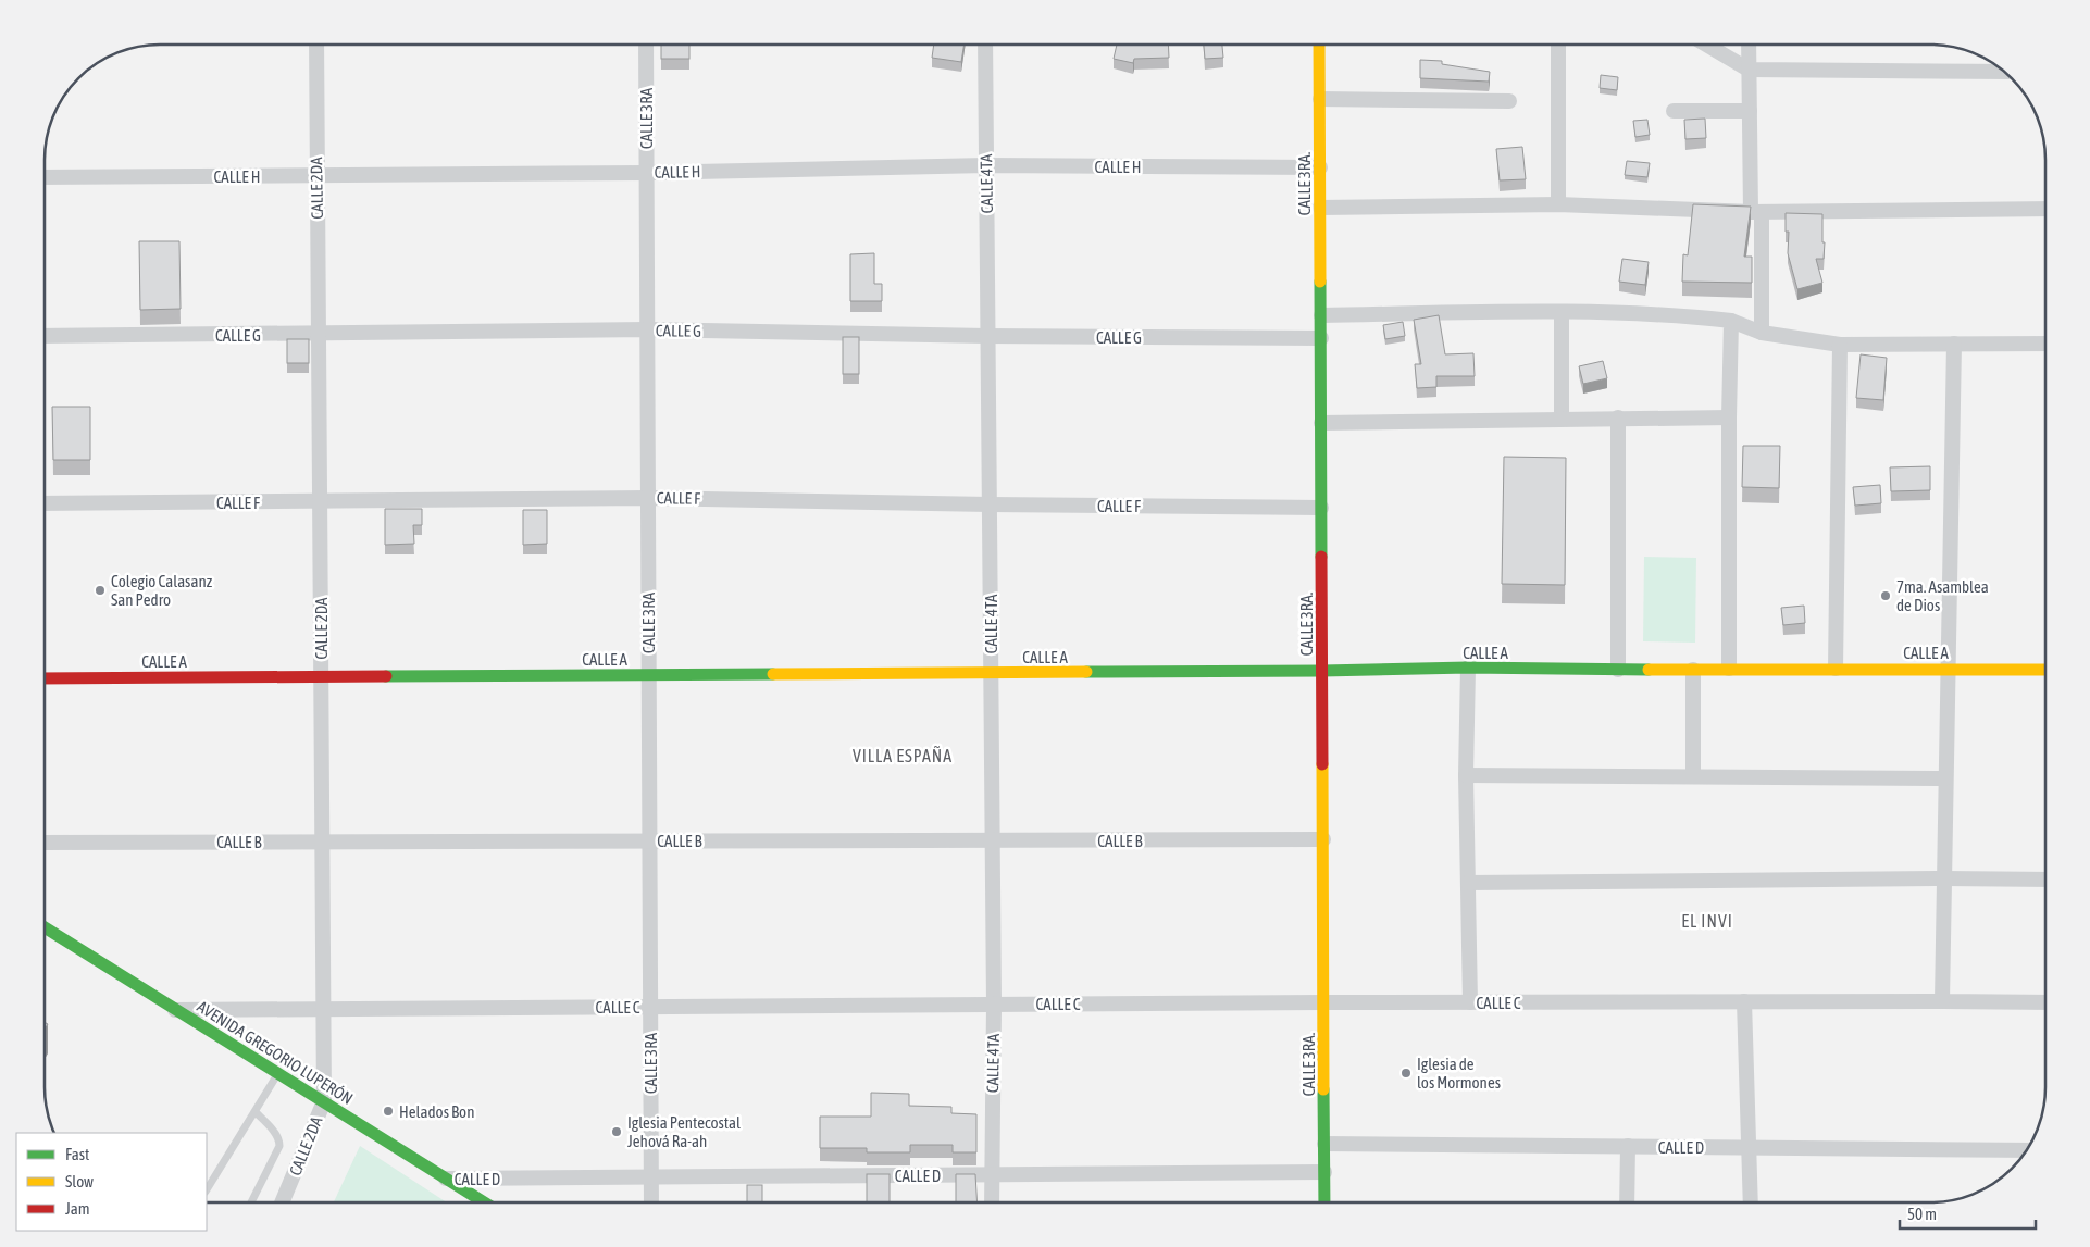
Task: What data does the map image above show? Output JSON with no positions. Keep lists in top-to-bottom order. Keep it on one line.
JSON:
{"streets":{"street":["CALLE 3RA","CALLE H","CALLE 4TA","CALLE 3RA.","CALLE 2DA","CALLE G","CALLE F","CALLE A","CALLE B","CALLE C","AVENIDA GREGORIO LUPERÓN","CALLE D"]},"crossings":[["CALLE 3RA","CALLE H"],["CALLE 3RA","CALLE G"],["CALLE 3RA","CALLE F"],["CALLE 3RA","CALLE A"],["CALLE 3RA","CALLE B"],["CALLE 3RA","CALLE C"],["CALLE 3RA","CALLE D"],["CALLE H","CALLE 4TA"],["CALLE H","CALLE 3RA."],["CALLE H","CALLE 2DA"],["CALLE 4TA","CALLE G"],["CALLE 4TA","CALLE F"],["CALLE 4TA","CALLE A"],["CALLE 4TA","CALLE B"],["CALLE 4TA","CALLE C"],["CALLE 4TA","CALLE D"],["CALLE 3RA.","CALLE G"],["CALLE 3RA.","CALLE F"],["CALLE 3RA.","CALLE A"],["CALLE 3RA.","CALLE B"],["CALLE 3RA.","CALLE C"],["CALLE 3RA.","CALLE D"],["CALLE 2DA","CALLE G"],["CALLE 2DA","CALLE F"],["CALLE 2DA","CALLE A"],["CALLE 2DA","CALLE B"],["CALLE 2DA","CALLE C"],["CALLE 2DA","AVENIDA GREGORIO LUPERÓN"],["CALLE C","AVENIDA GREGORIO LUPERÓN"],["AVENIDA GREGORIO LUPERÓN","CALLE D"]],"districts":["VILLA ESPAÑA","EL INVI"],"places":["Colegio Calasanz San Pedro","7ma. Asamblea de Dios","Iglesia de los Mormones","Helados Bon","Iglesia Pentecostal Jehová Ra-ah"],"legend":["Fast","Slow","Jam"],"scale_bar":"50 m"}
